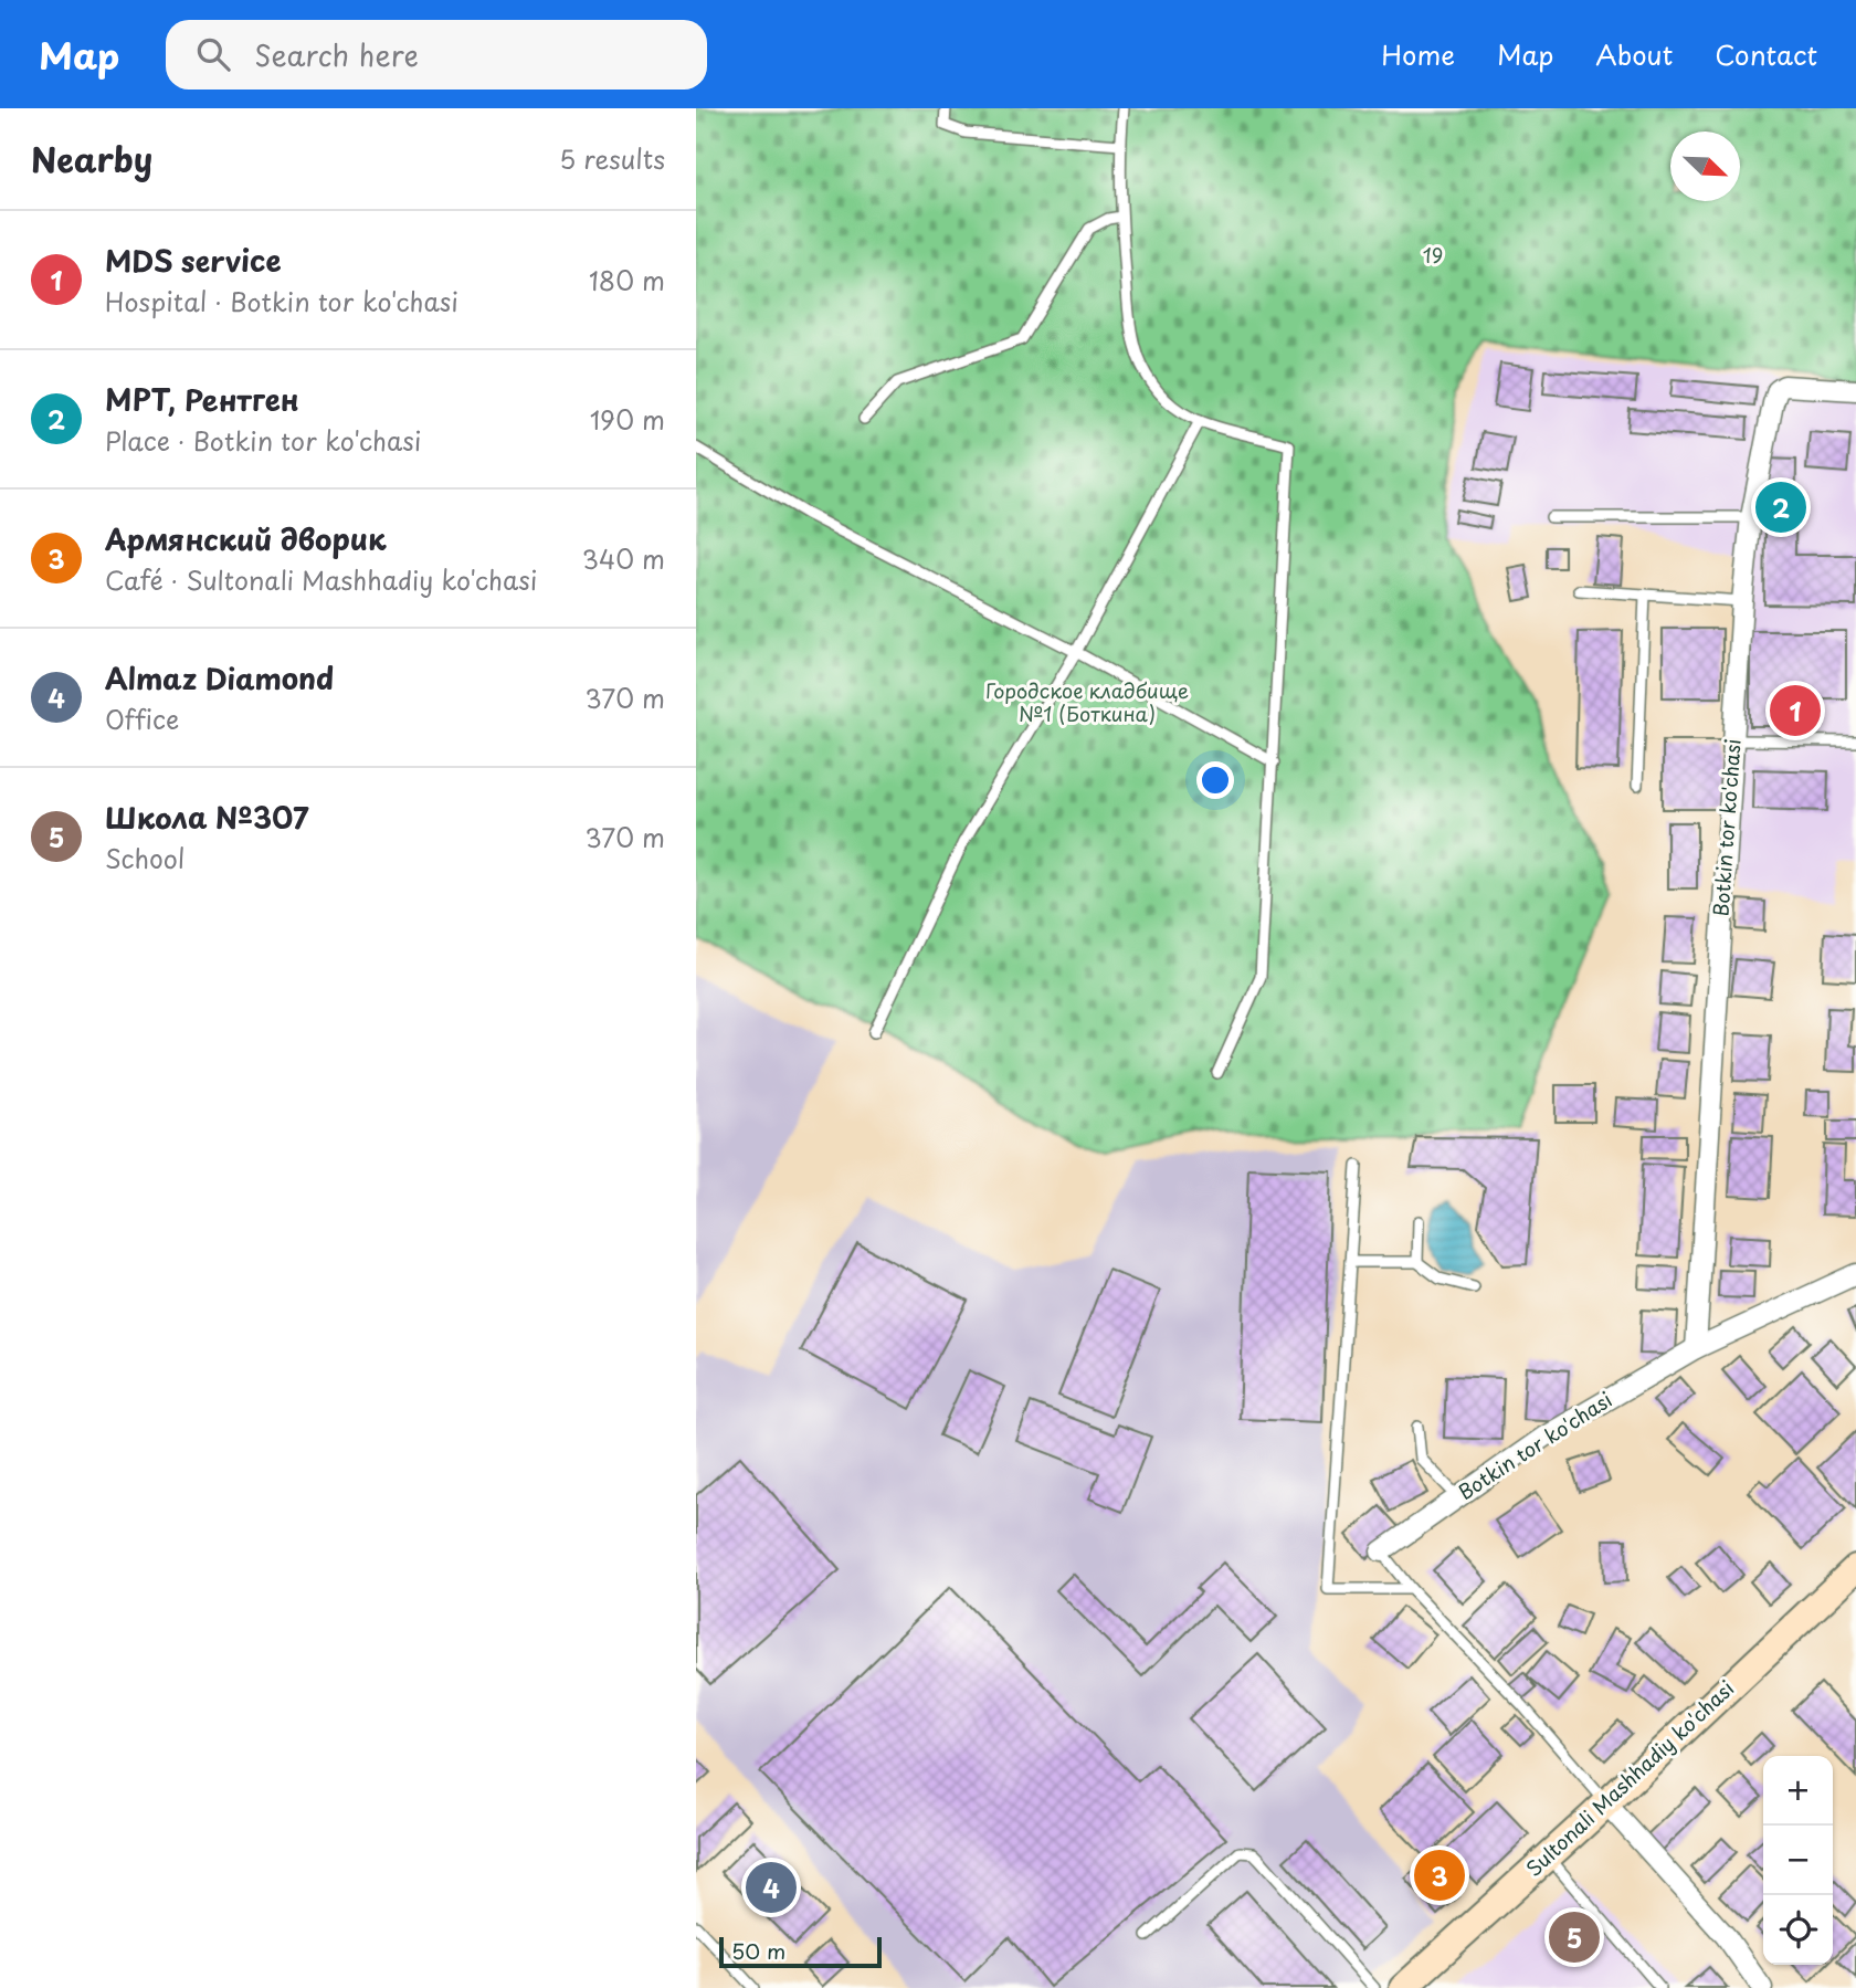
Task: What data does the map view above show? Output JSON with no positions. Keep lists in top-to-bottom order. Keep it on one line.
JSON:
{"streets":{"street":["Botkin tor ko'chasi","Sultonali Mashhadiy ko'chasi"]},"parks":["19","Городское кладбище №1 (Боткина)"],"scale_bar":"50 m","north":"bottom right","page":{"header":"Map","search":"Search here","nav":["Home","Map","About","Contact"],"heading":["Nearby","5 results"],"list":[{"mark":"1","name":"MDS service","note":"Hospital · Botkin tor ko'chasi","value":"180 m"},{"mark":"2","name":"МРТ, Рентген","note":"Place · Botkin tor ko'chasi","value":"190 m"},{"mark":"3","name":"Армянский дворик","note":"Café · Sultonali Mashhadiy ko'chasi","value":"340 m"},{"mark":"4","name":"Almaz Diamond","note":"Office","value":"370 m"},{"mark":"5","name":"Школа №307","note":"School","value":"370 m"}],"pins":["2","1","3","4","5"],"map_buttons":["+","−"],"scale":"50 m"}}
